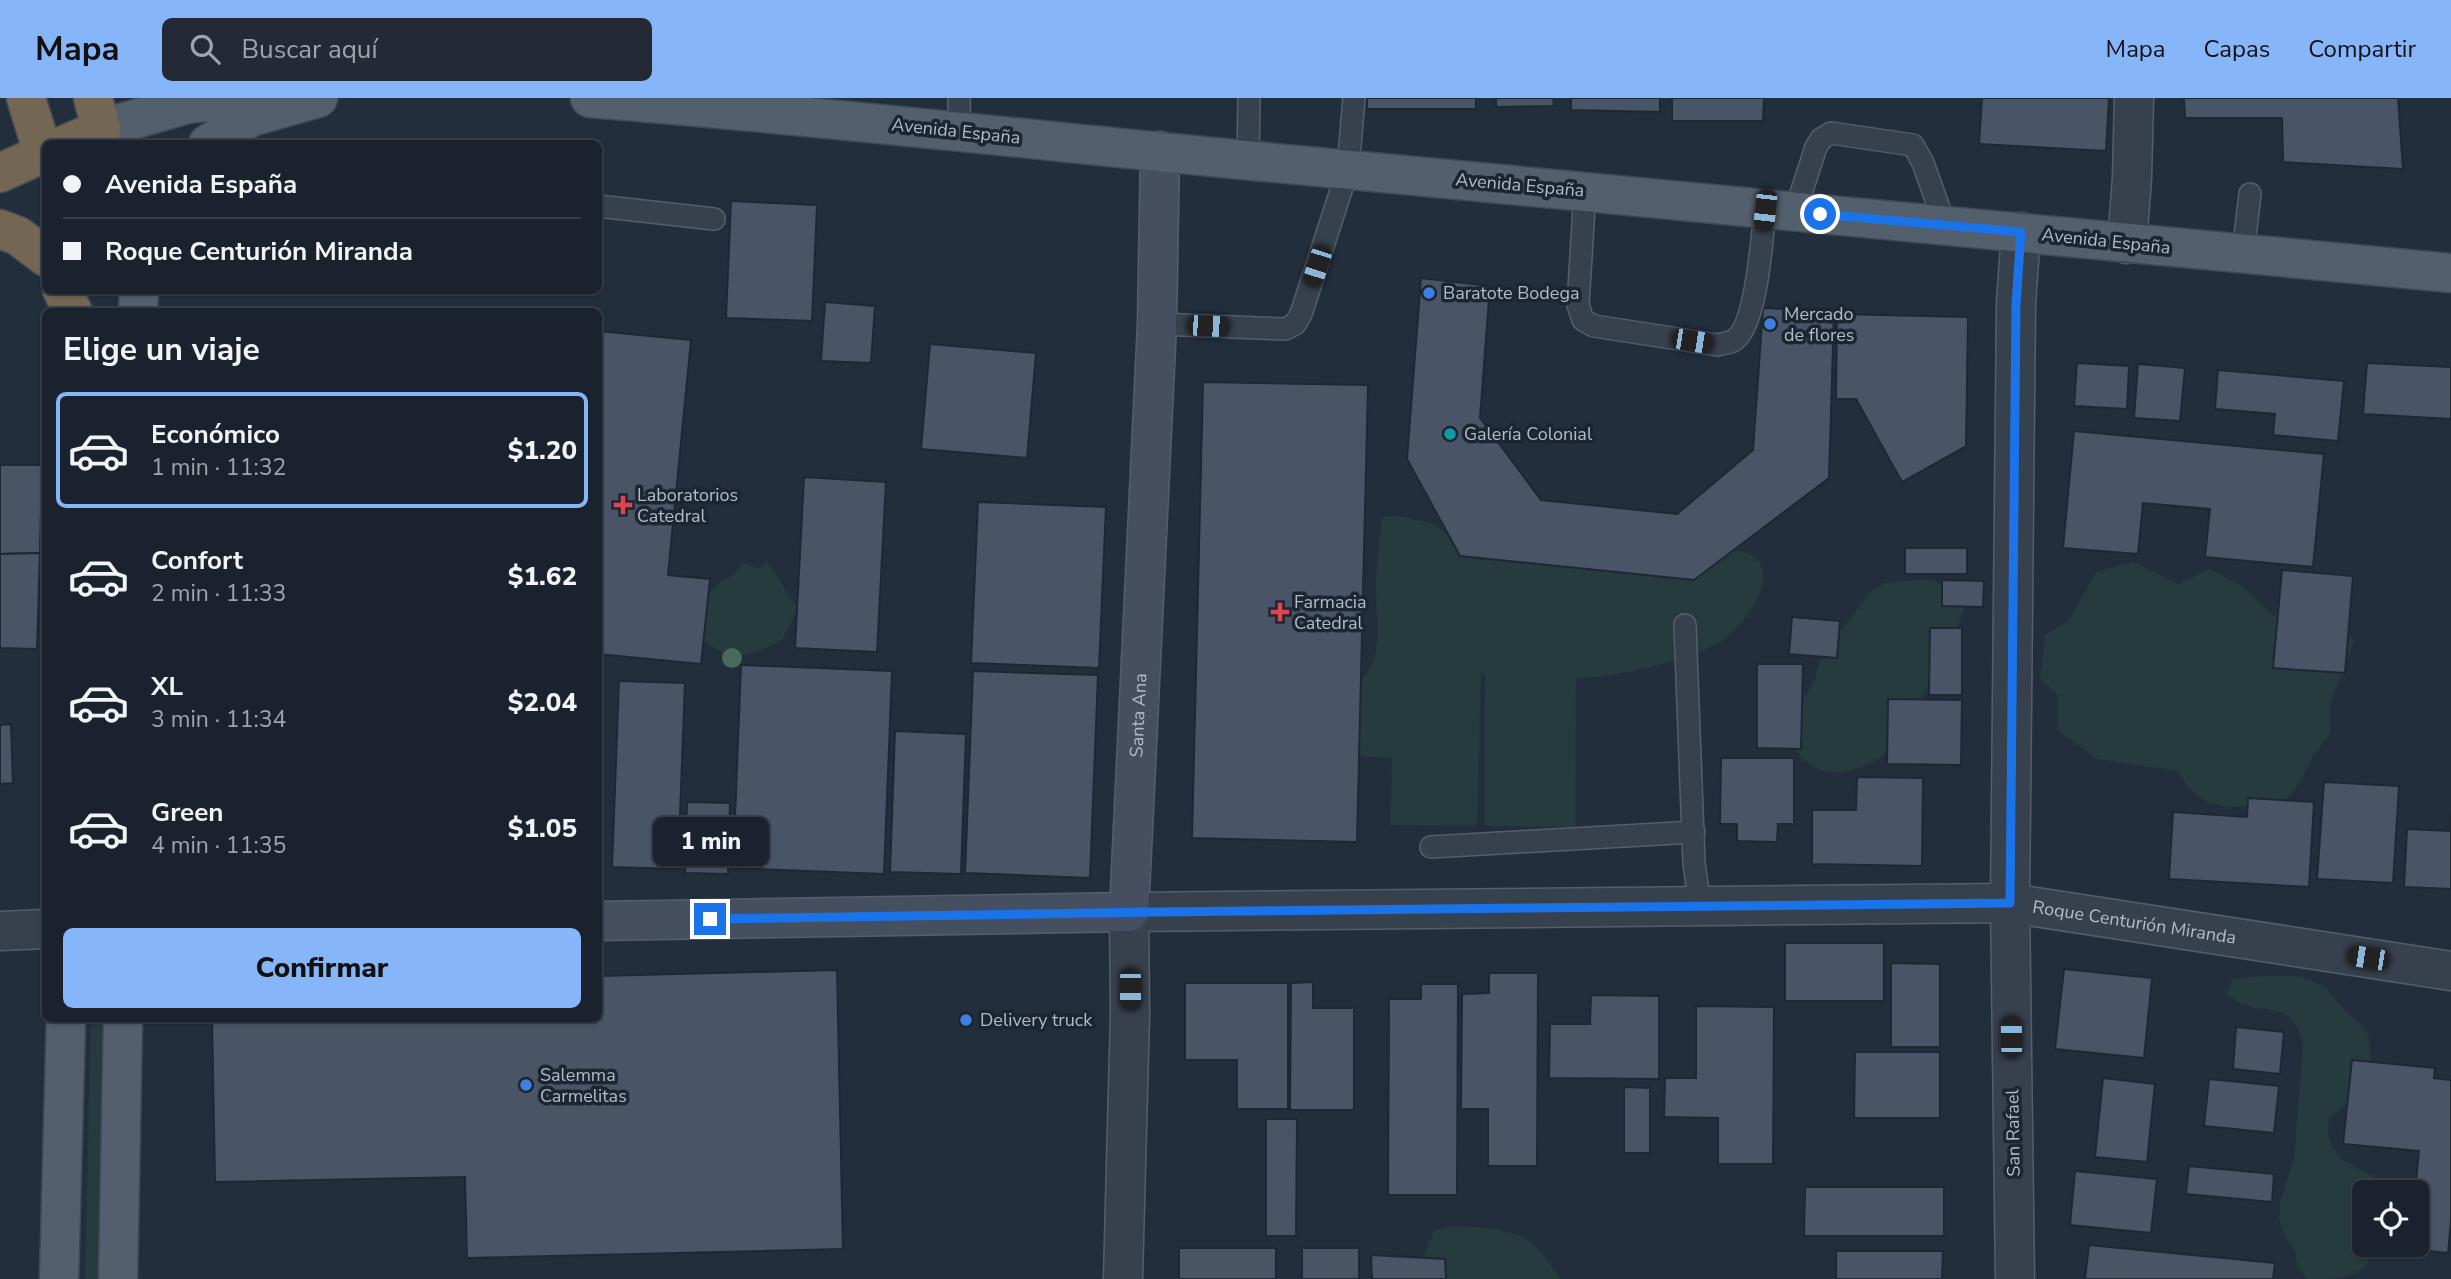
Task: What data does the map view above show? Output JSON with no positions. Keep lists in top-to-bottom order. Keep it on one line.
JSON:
{"streets":{"main road":["Avenida España"],"street":["Santa Ana","Roque Centurión Miranda","San Rafael"]},"crossings":[["Avenida España","Santa Ana"],["Avenida España","San Rafael"],["Santa Ana","Roque Centurión Miranda"],["Roque Centurión Miranda","San Rafael"]],"places":{"other":["Baratote Bodega","Mercado de flores","Galería Colonial","Delivery truck","Salemma Carmelitas"],"health":["Laboratorios Catedral","Farmacia Catedral"]},"page":{"header":"Mapa","search":"Buscar aquí","nav":["Mapa","Capas","Compartir"],"banner":["Avenida España","Roque Centurión Miranda"],"heading":"Elige un viaje","list":[{"name":"Económico","note":"1 min · 11:32","value":"$1.20"},{"name":"Confort","note":"2 min · 11:33","value":"$1.62"},{"name":"XL","note":"3 min · 11:34","value":"$2.04"},{"name":"Green","note":"4 min · 11:35","value":"$1.05"}],"bubble":"1 min","buttons":"Confirmar"}}
